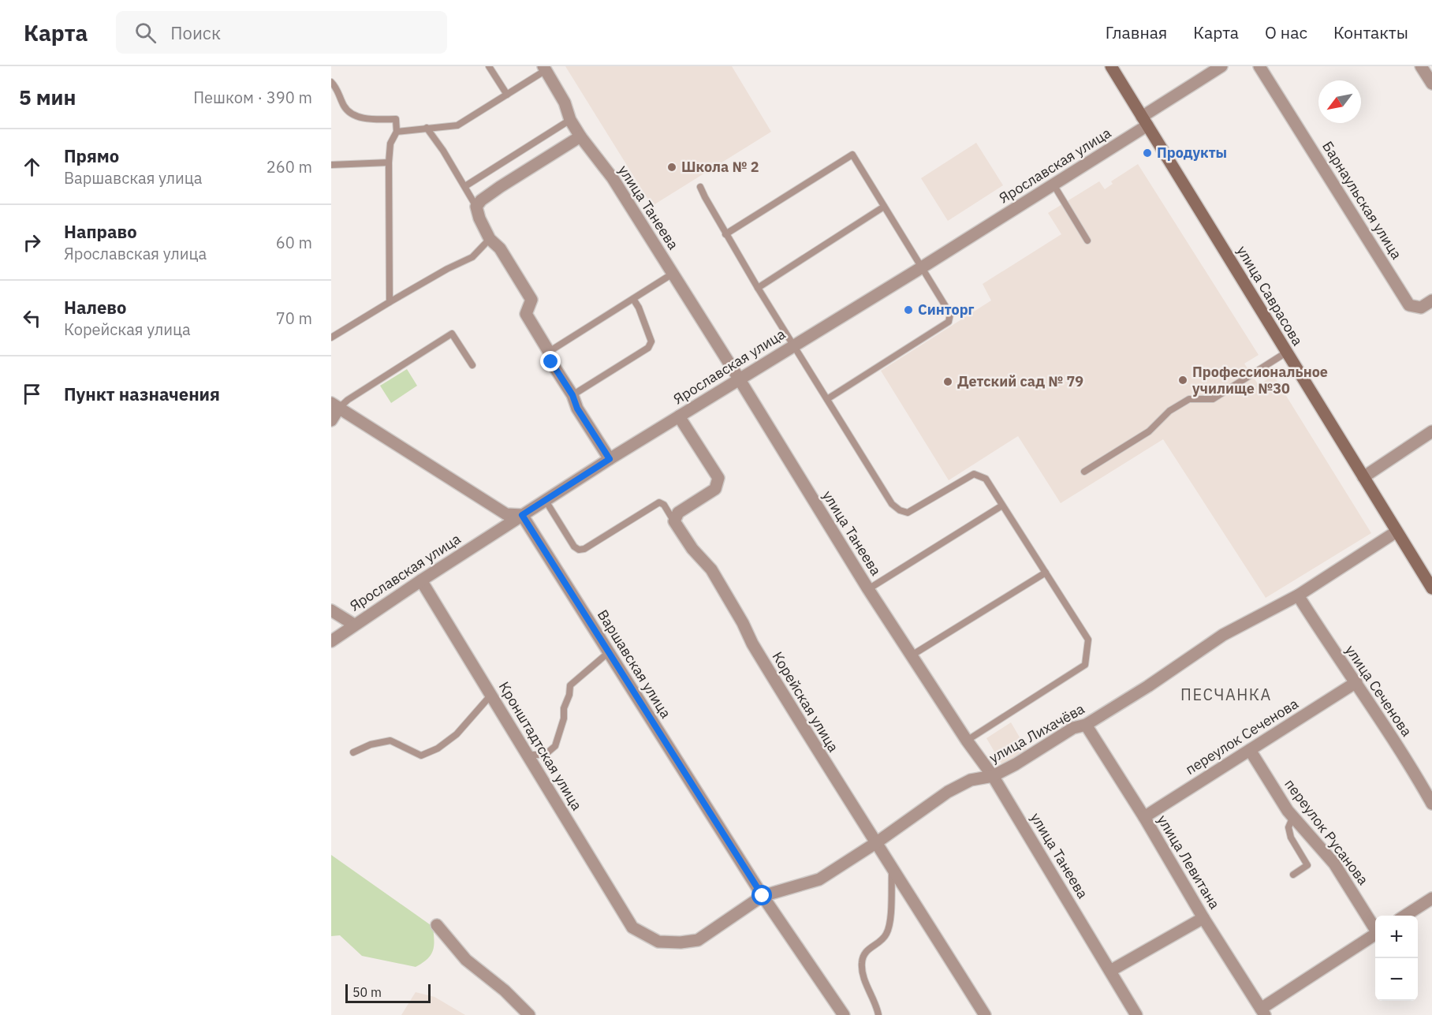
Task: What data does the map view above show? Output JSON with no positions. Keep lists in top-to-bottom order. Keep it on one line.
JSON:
{"streets":{"street":["Ярославская улица","Барнаульская улица","улица Танеева","улица Саврасова","Варшавская улица","улица Сеченова","Корейская улица","улица Лихачёва","переулок Сеченова","Кронштадтская улица","переулок Русанова","улица Левитана"]},"crossings":[["Ярославская улица","улица Танеева"],["Ярославская улица","улица Саврасова"],["Ярославская улица","Варшавская улица"],["Ярославская улица","Кронштадтская улица"],["улица Танеева","улица Лихачёва"],["улица Саврасова","улица Лихачёва"],["Варшавская улица","улица Лихачёва"],["улица Сеченова","улица Лихачёва"],["улица Сеченова","переулок Сеченова"],["Корейская улица","улица Лихачёва"],["улица Лихачёва","Кронштадтская улица"],["улица Лихачёва","улица Левитана"],["переулок Сеченова","переулок Русанова"],["переулок Сеченова","улица Левитана"]],"districts":["ПЕСЧАНКА"],"places":["Продукты","Школа № 2","Синторг","Профессиональное училище №30","Детский сад № 79"],"scale_bar":"50 m","north":"bottom left","page":{"header":"Карта","search":"Поиск","nav":["Главная","Карта","О нас","Контакты"],"heading":["5 мин","Пешком · 390 m"],"list":[["Прямо","Варшавская улица","260 m"],["Направо","Ярославская улица","60 m"],["Налево","Корейская улица","70 m"],"Пункт назначения"],"map_buttons":["+","−"],"scale":"50 m"}}
